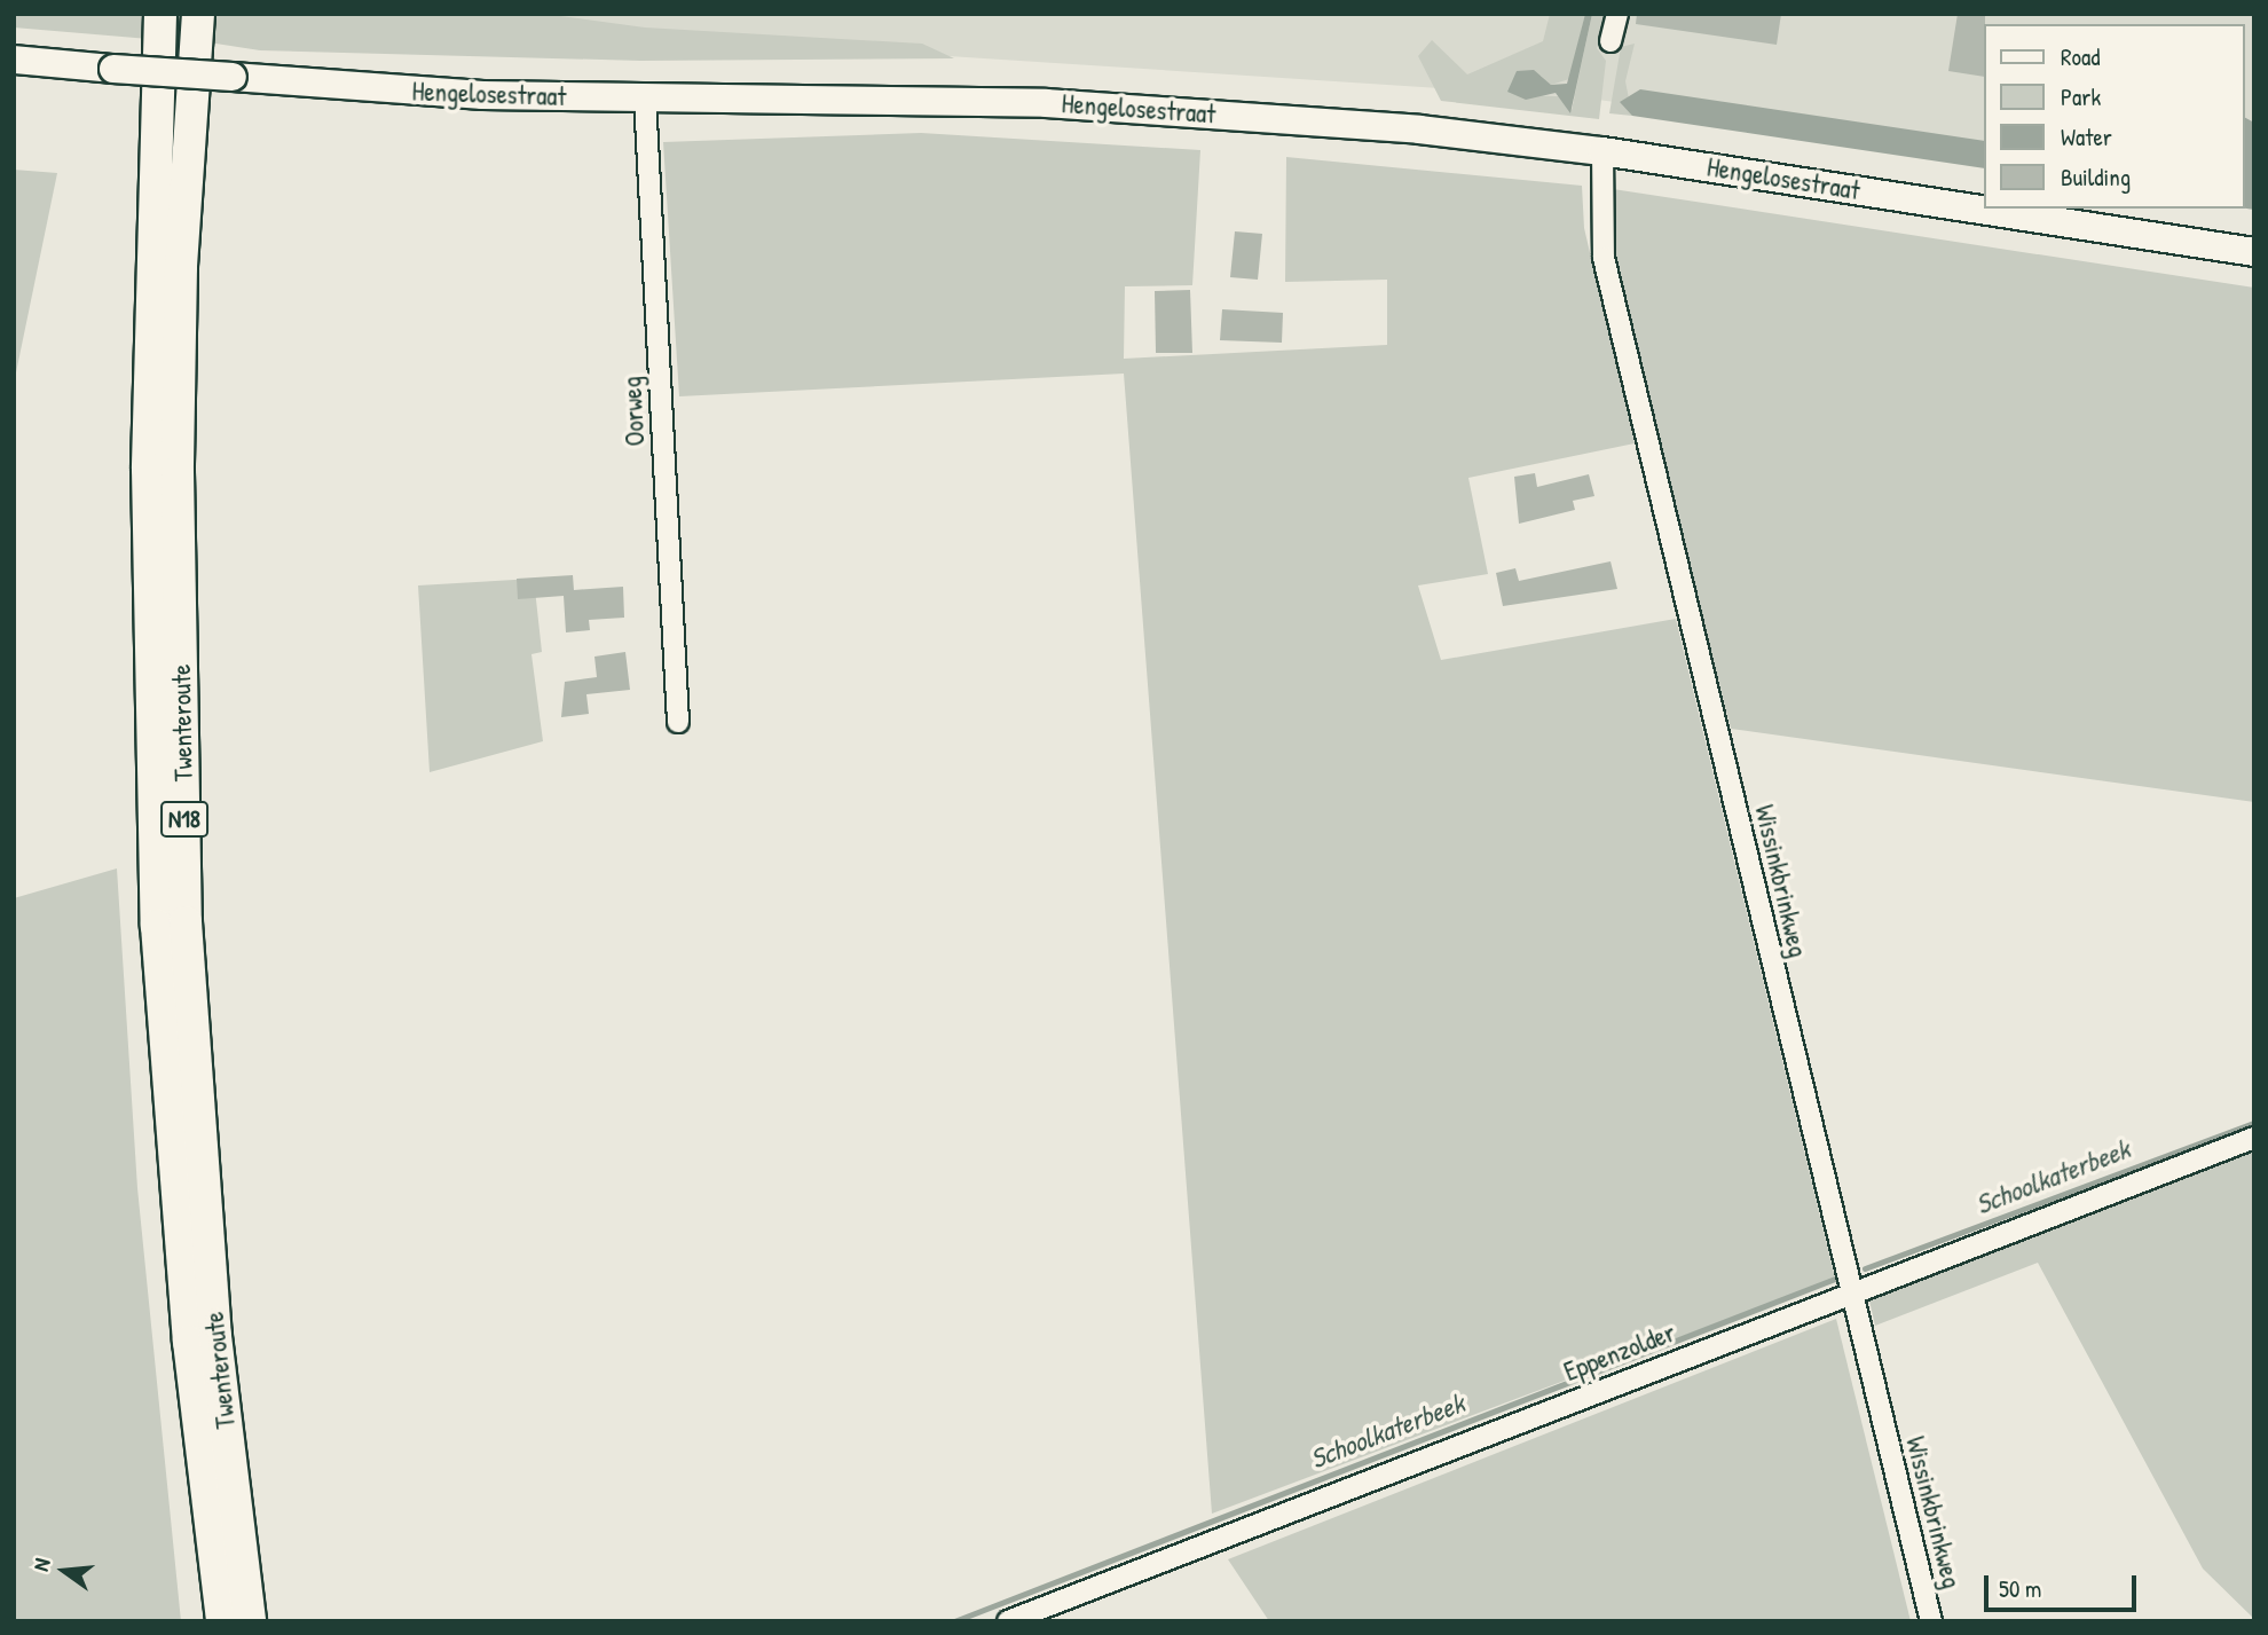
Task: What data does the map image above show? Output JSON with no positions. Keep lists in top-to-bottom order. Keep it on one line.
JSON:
{"streets":{"highway":["Twenteroute","N18"],"main road":["Hengelosestraat"],"street":["Oorweg","Wissinkbrinkweg","Eppenzolder"]},"crossings":[["Hengelosestraat","Oorweg"],["Hengelosestraat","Wissinkbrinkweg"],["Wissinkbrinkweg","Eppenzolder"]],"water":["Schoolkaterbeek"],"legend":["Road","Park","Water","Building"],"scale_bar":"50 m","north":"left"}
